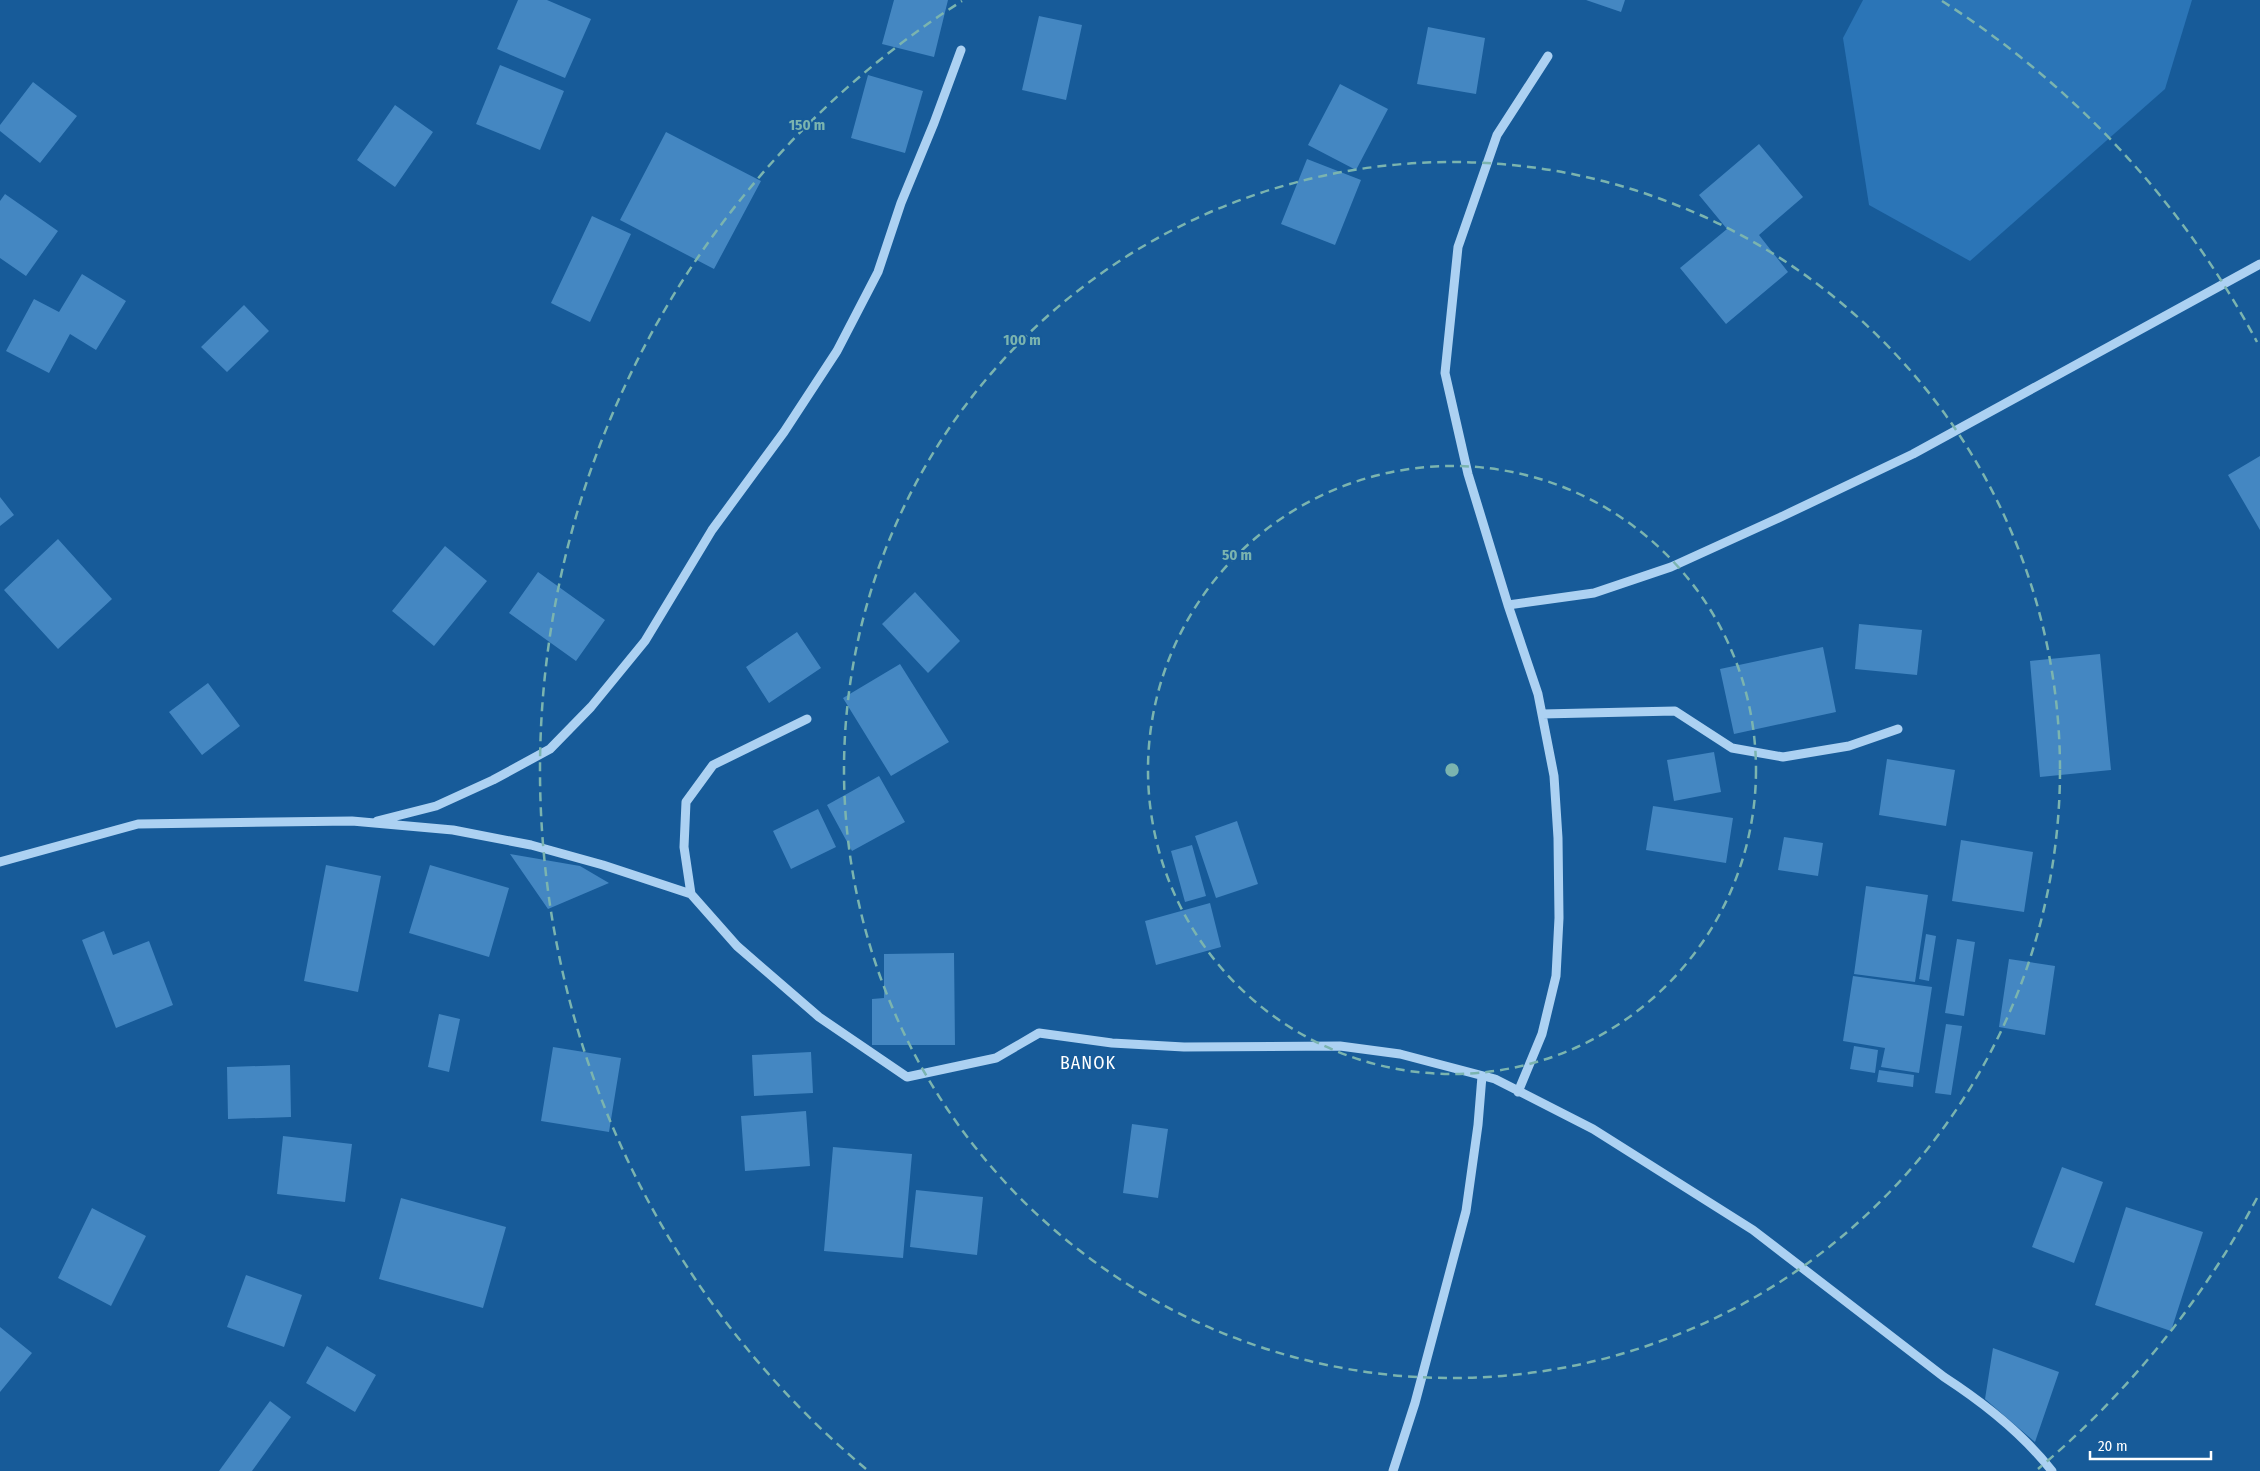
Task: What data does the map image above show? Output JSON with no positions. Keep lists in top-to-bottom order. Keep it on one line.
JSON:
{"districts":["BANOK"],"scale_bar":"20 m","rings":["150 m","100 m","50 m"]}
